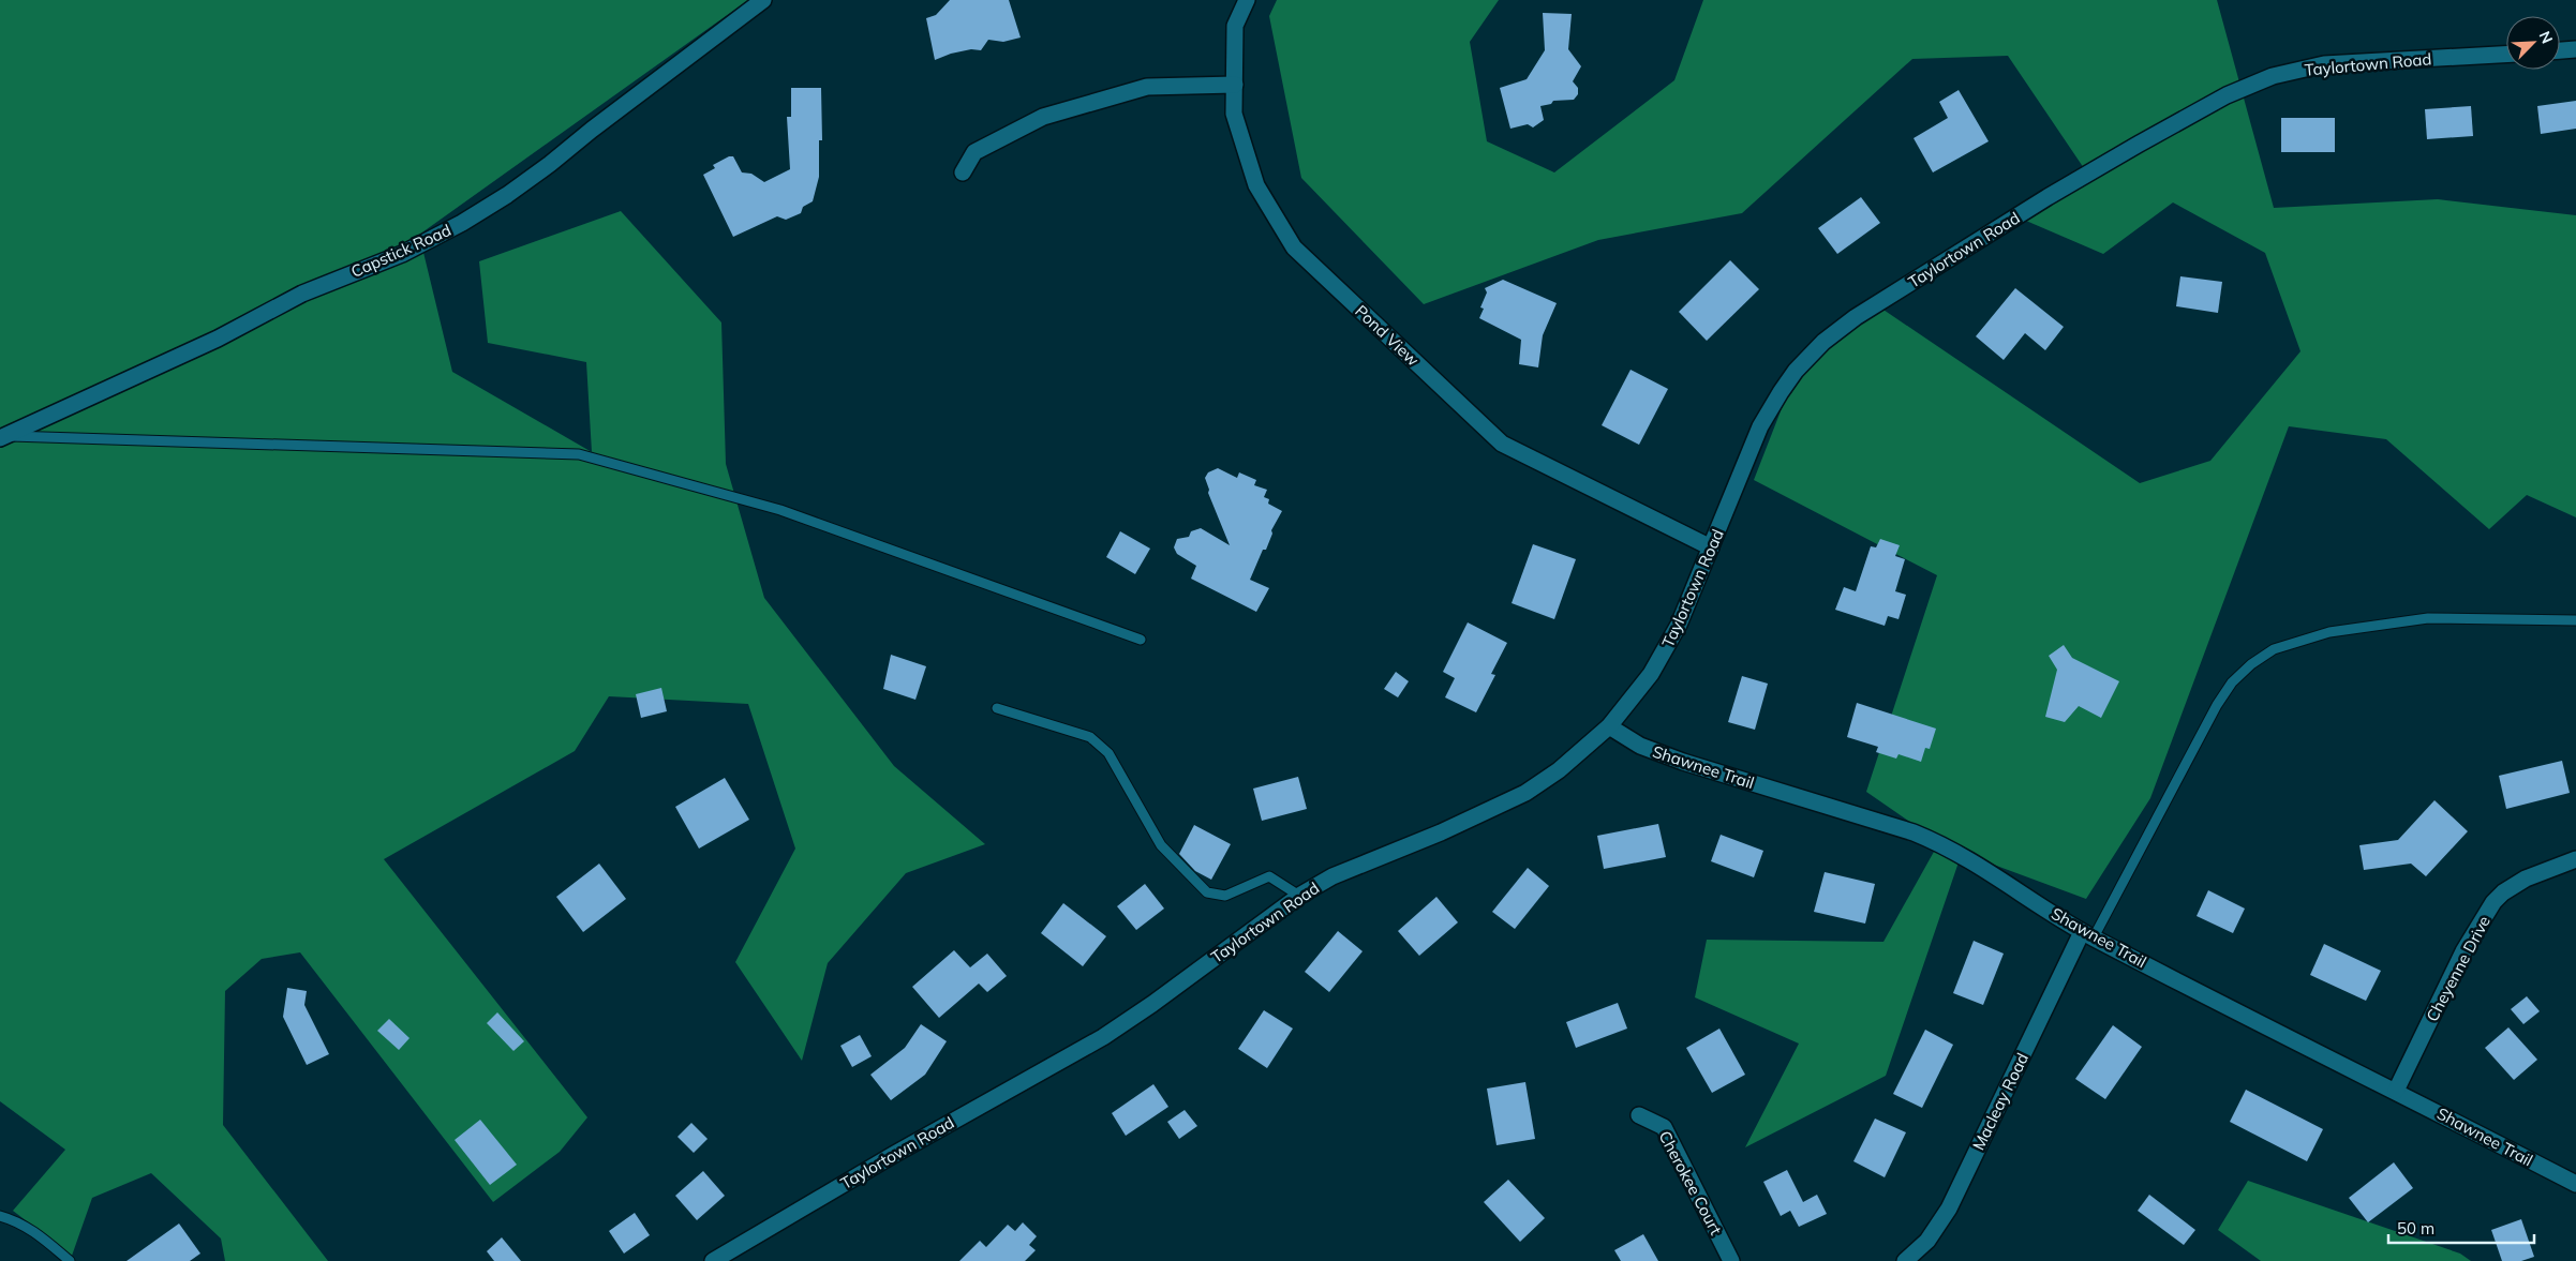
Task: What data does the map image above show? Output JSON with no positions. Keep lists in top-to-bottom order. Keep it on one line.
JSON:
{"streets":{"street":["Taylortown Road","Capstick Road","Pond View","Shawnee Trail","Cheyenne Drive","Macleay Road","Cherokee Court"]},"crossings":[["Taylortown Road","Pond View"],["Taylortown Road","Shawnee Trail"],["Shawnee Trail","Cheyenne Drive"],["Shawnee Trail","Macleay Road"]],"scale_bar":"50 m","north":"top right"}
